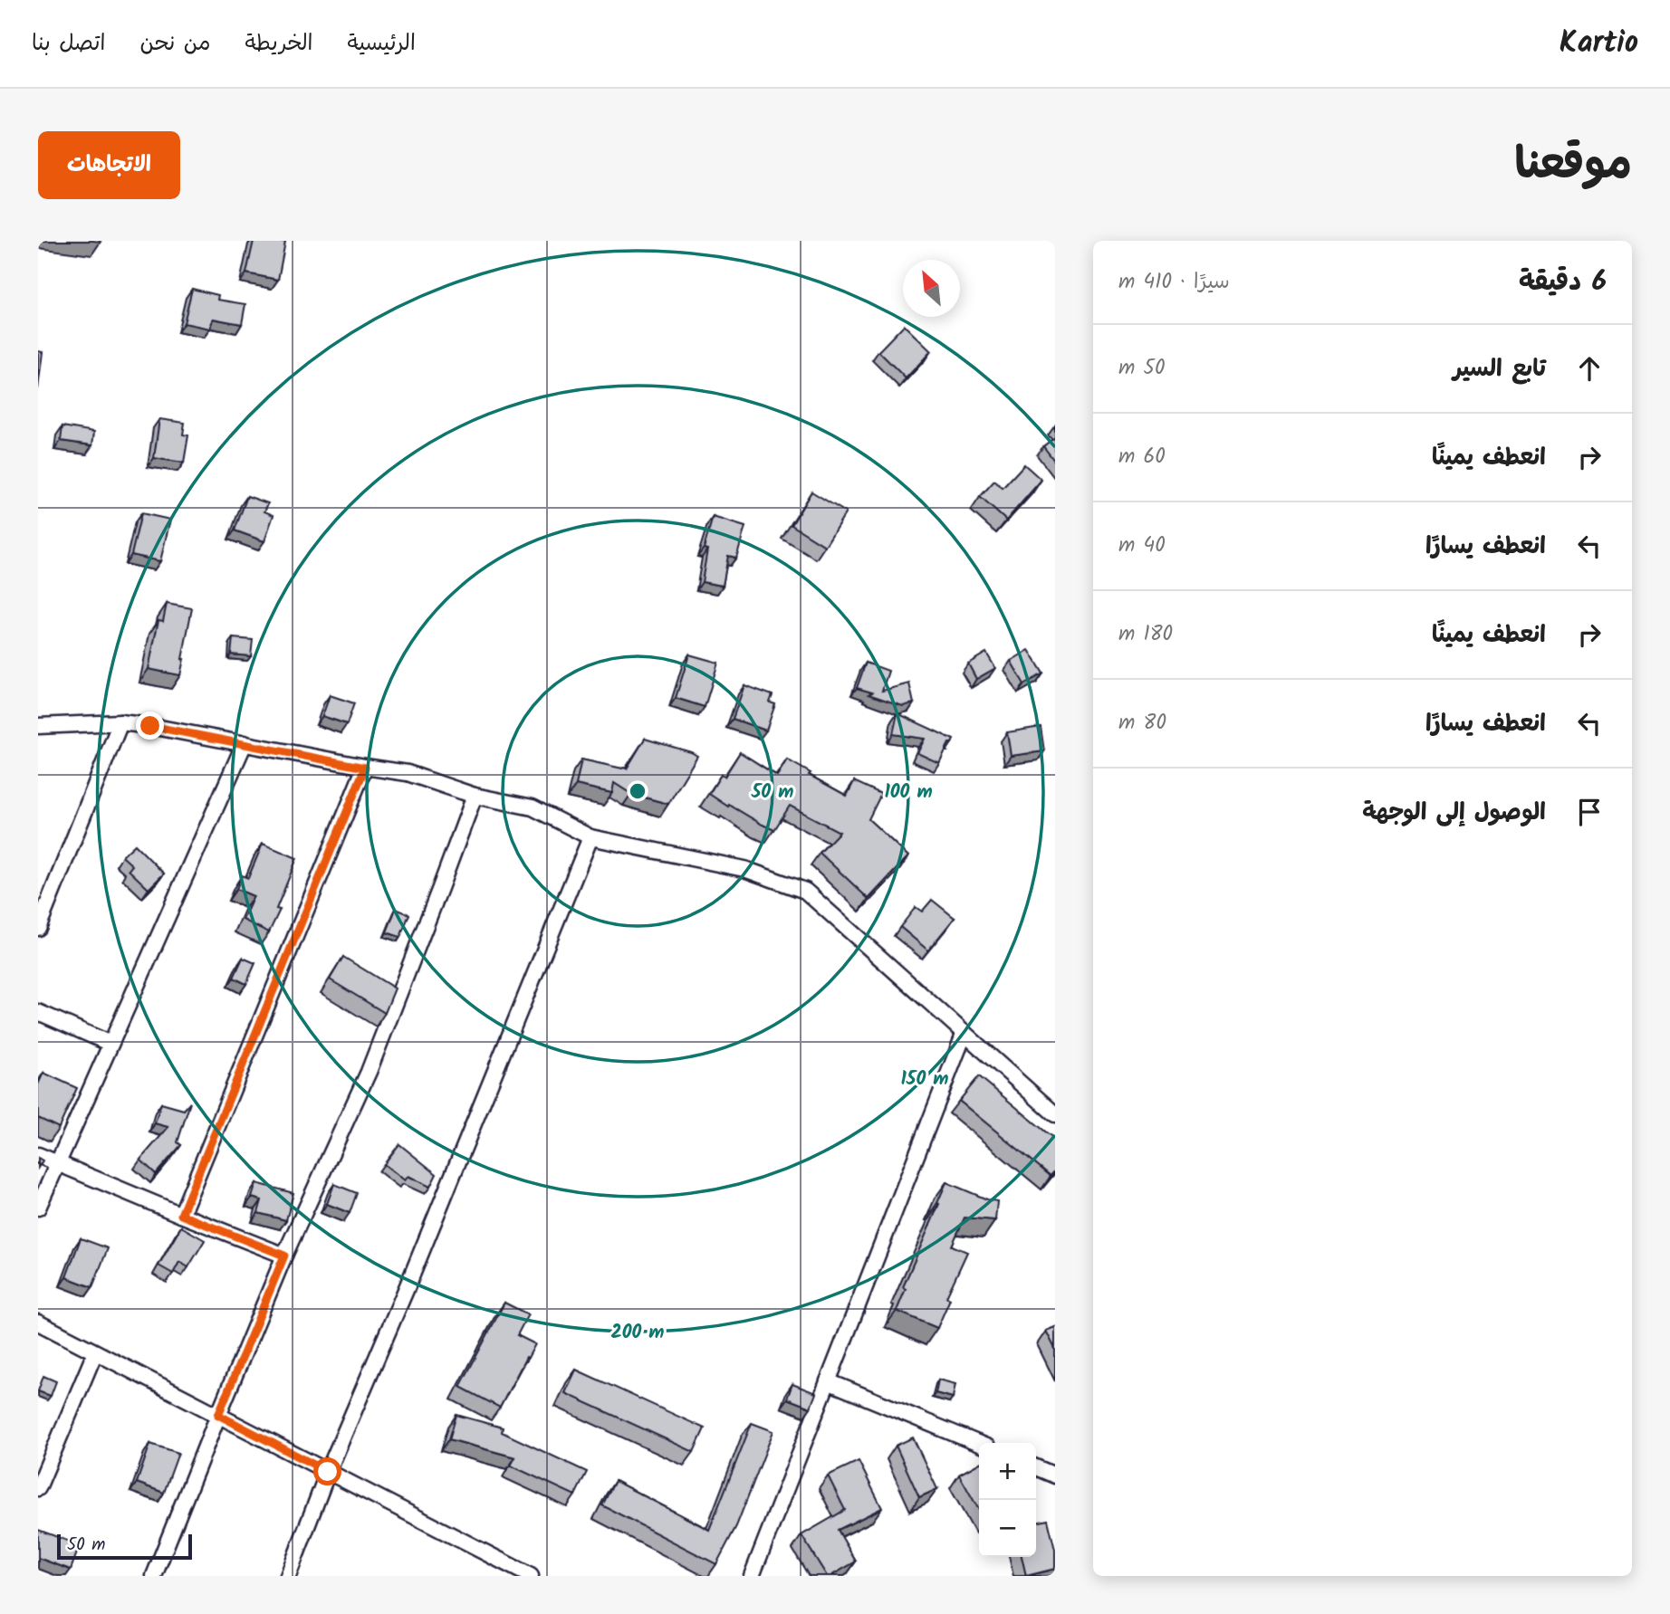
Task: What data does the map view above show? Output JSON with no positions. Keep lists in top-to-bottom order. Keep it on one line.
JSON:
{"scale_bar":"50 m","north":"top left","page":{"header":"Kartio","nav":["الرئيسية","الخريطة","من نحن","اتصل بنا"],"title":"موقعنا","buttons":"الاتجاهات","heading":["6 دقيقة","سيرًا · 410 m"],"list":[["تابع السير","50 m"],["انعطف يمينًا","60 m"],["انعطف يسارًا","40 m"],["انعطف يمينًا","180 m"],["انعطف يسارًا","80 m"],"الوصول إلى الوجهة"],"map_buttons":["+","−"],"scale":"50 m"},"rings":["50 m","100 m","150 m","200 m"]}
